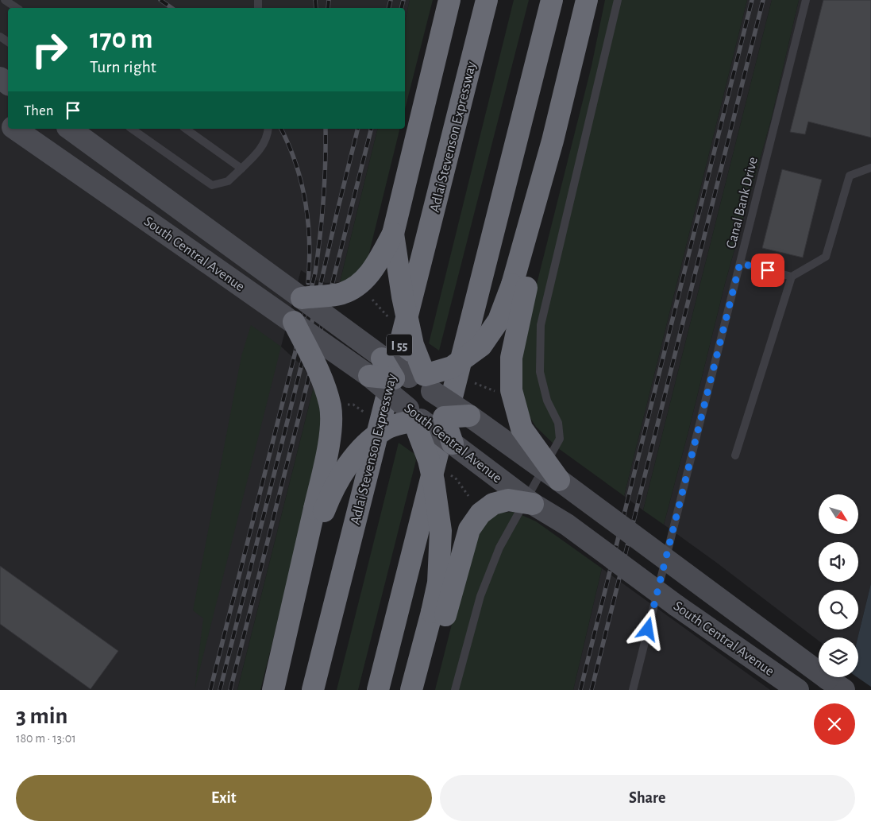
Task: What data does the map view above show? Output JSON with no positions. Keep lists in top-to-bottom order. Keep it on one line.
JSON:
{"streets":{"highway":["Adlai Stevenson Expressway","I 55"],"main road":["South Central Avenue"],"lane":["Canal Bank Drive"]},"north":"bottom right","page":{"turn":["170 m","Turn right"],"then":"Then","heading":["3 min","180 m · 13:01"],"buttons":["Exit","Share"]}}
